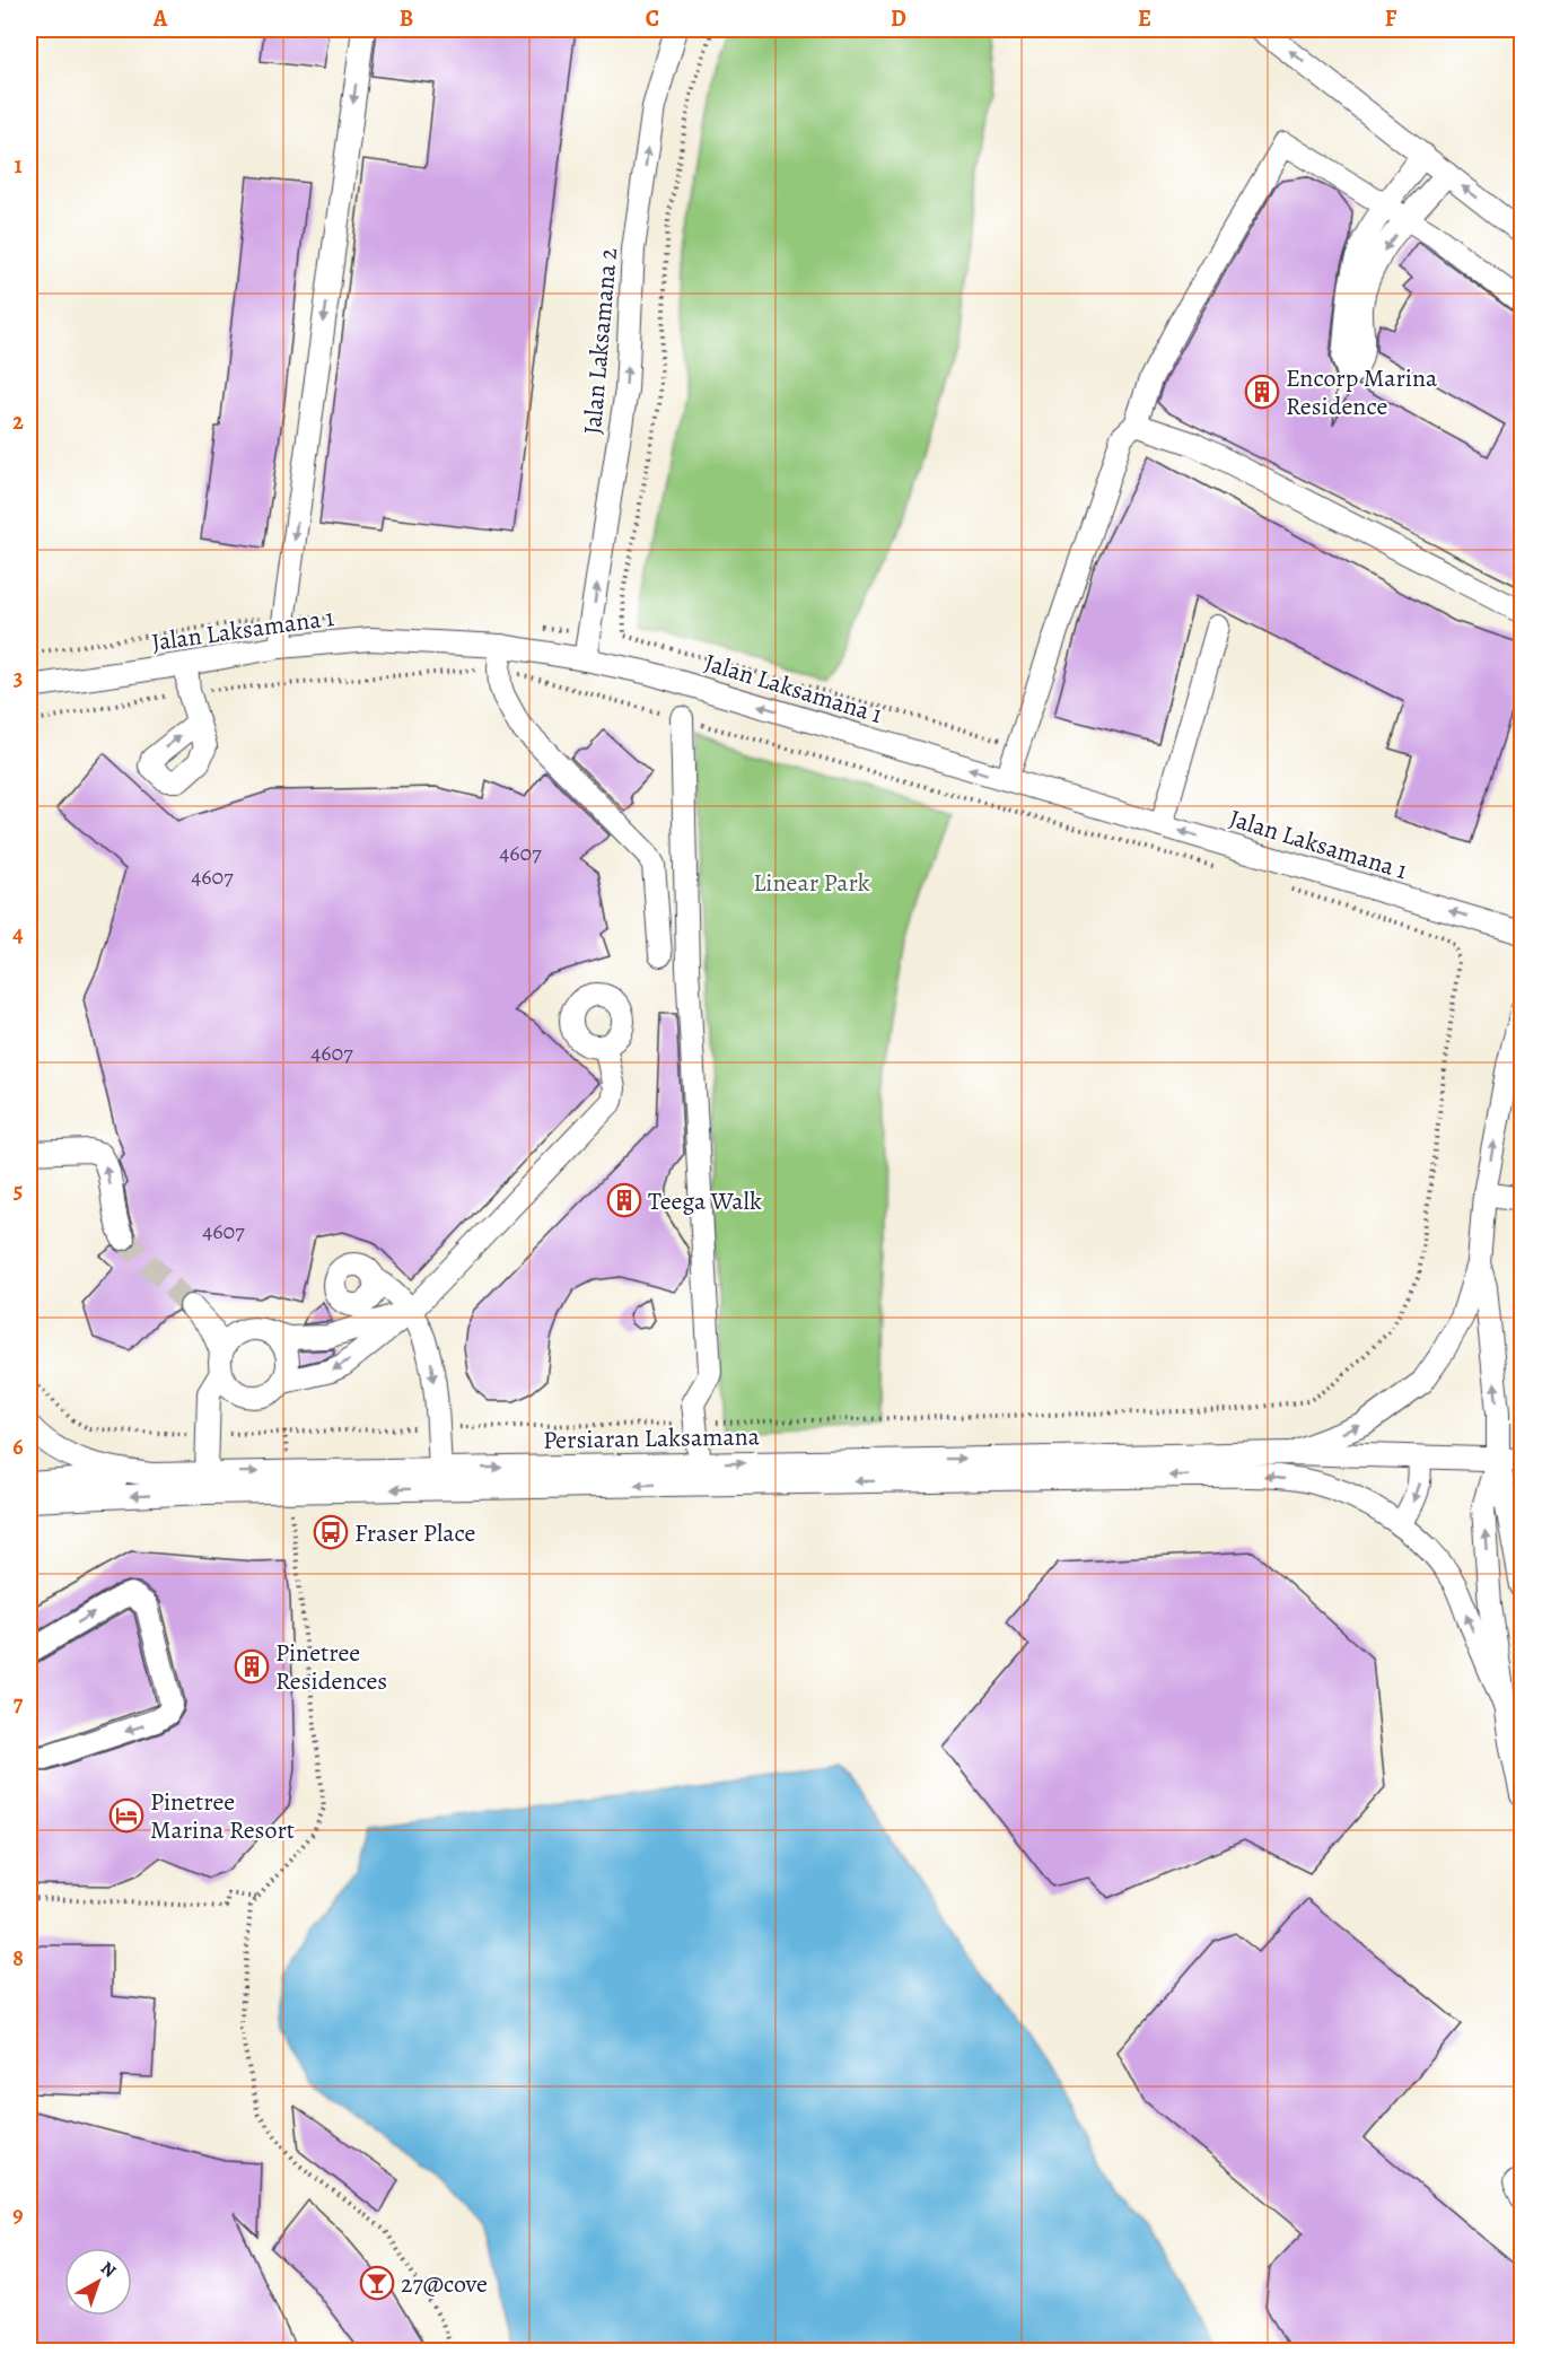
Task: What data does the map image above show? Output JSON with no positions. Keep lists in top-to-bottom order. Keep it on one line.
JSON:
{"streets":{"street":["Jalan Laksamana 2","Jalan Laksamana 1","Persiaran Laksamana"]},"crossings":[["Jalan Laksamana 2","Jalan Laksamana 1"]],"one_way":["Jalan Laksamana 2","Jalan Laksamana 1"],"parks":["Linear Park"],"places":{"building":["Encorp Marina Residence","Teega Walk","Pinetree Residences"],"bus stop":["Fraser Place"],"hotel":["Pinetree Marina Resort"],"bar":["27@cove"]},"house_numbers":["4607","4607","4607","4607"],"north":"top right","grid":{"columns":["A","B","C","D","E","F"],"rows":["1","2","3","4","5","6","7","8","9"]}}
